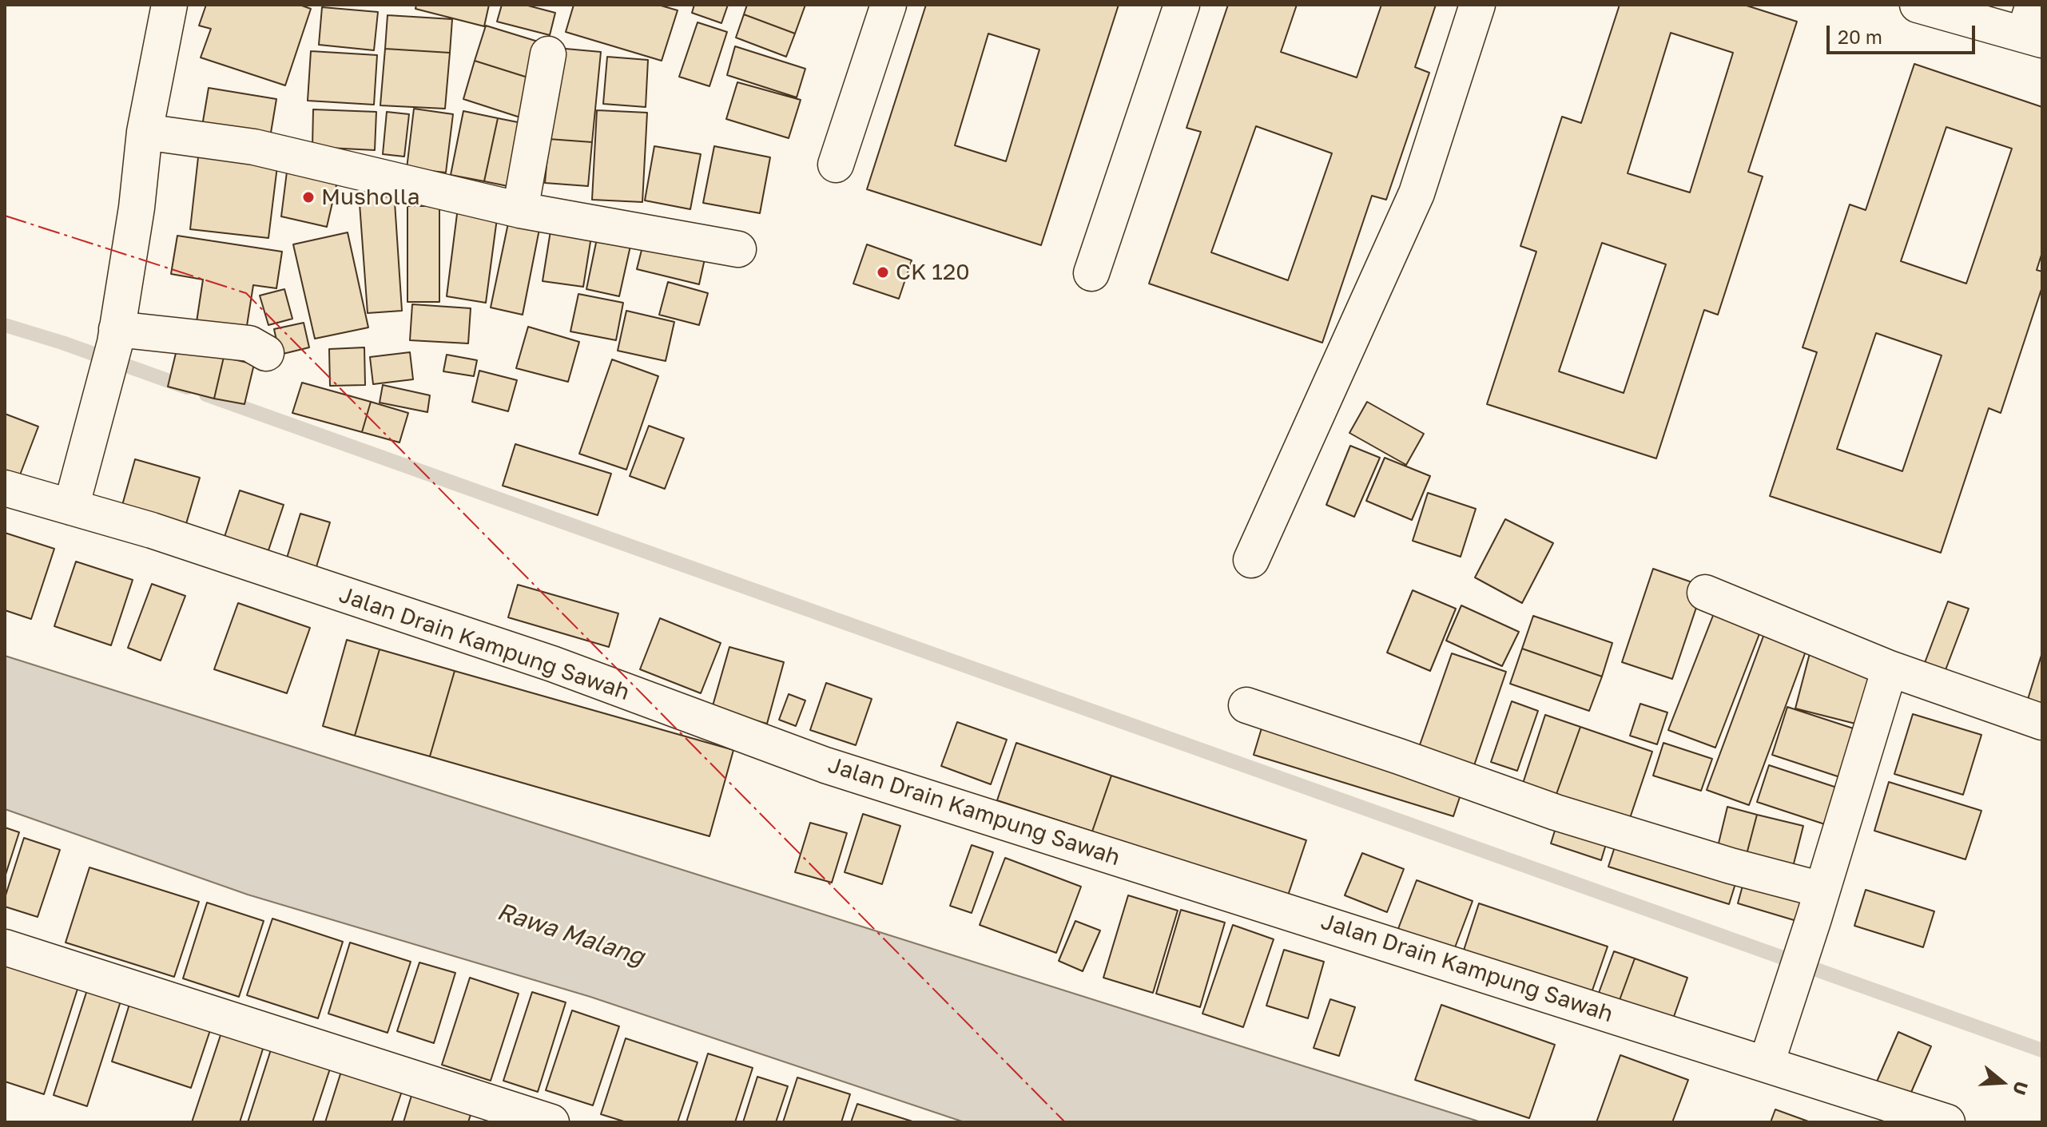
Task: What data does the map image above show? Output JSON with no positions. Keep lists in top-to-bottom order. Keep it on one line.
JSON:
{"streets":{"street":["Jalan Drain Kampung Sawah"]},"water":["Rawa Malang"],"places":["Musholla","CK 120"],"scale_bar":"20 m","north":"right"}
